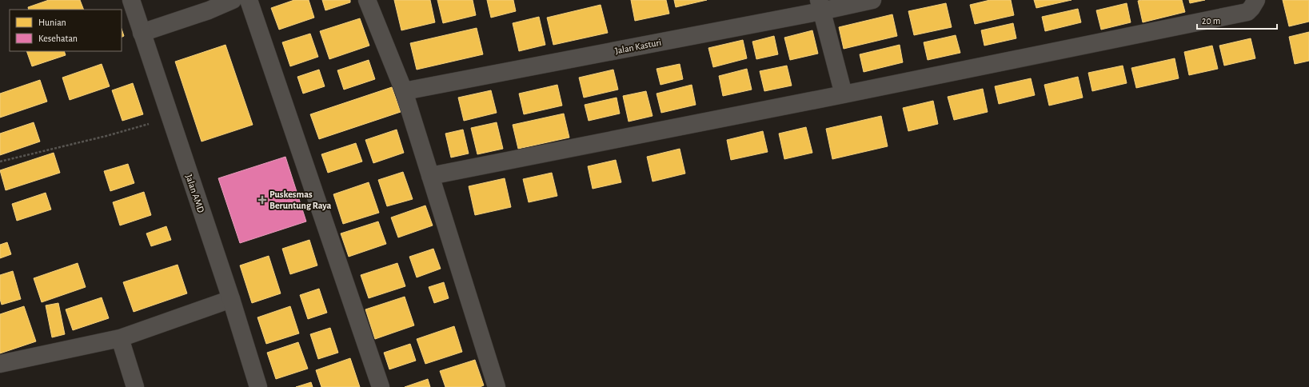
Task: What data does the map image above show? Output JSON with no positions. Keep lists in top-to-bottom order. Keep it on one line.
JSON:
{"streets":{"street":["Jalan Kasturi","Jalan AMD"]},"places":{"health":["Puskesmas Beruntung Raya"]},"legend":["Hunian","Kesehatan"],"scale_bar":"20 m"}
